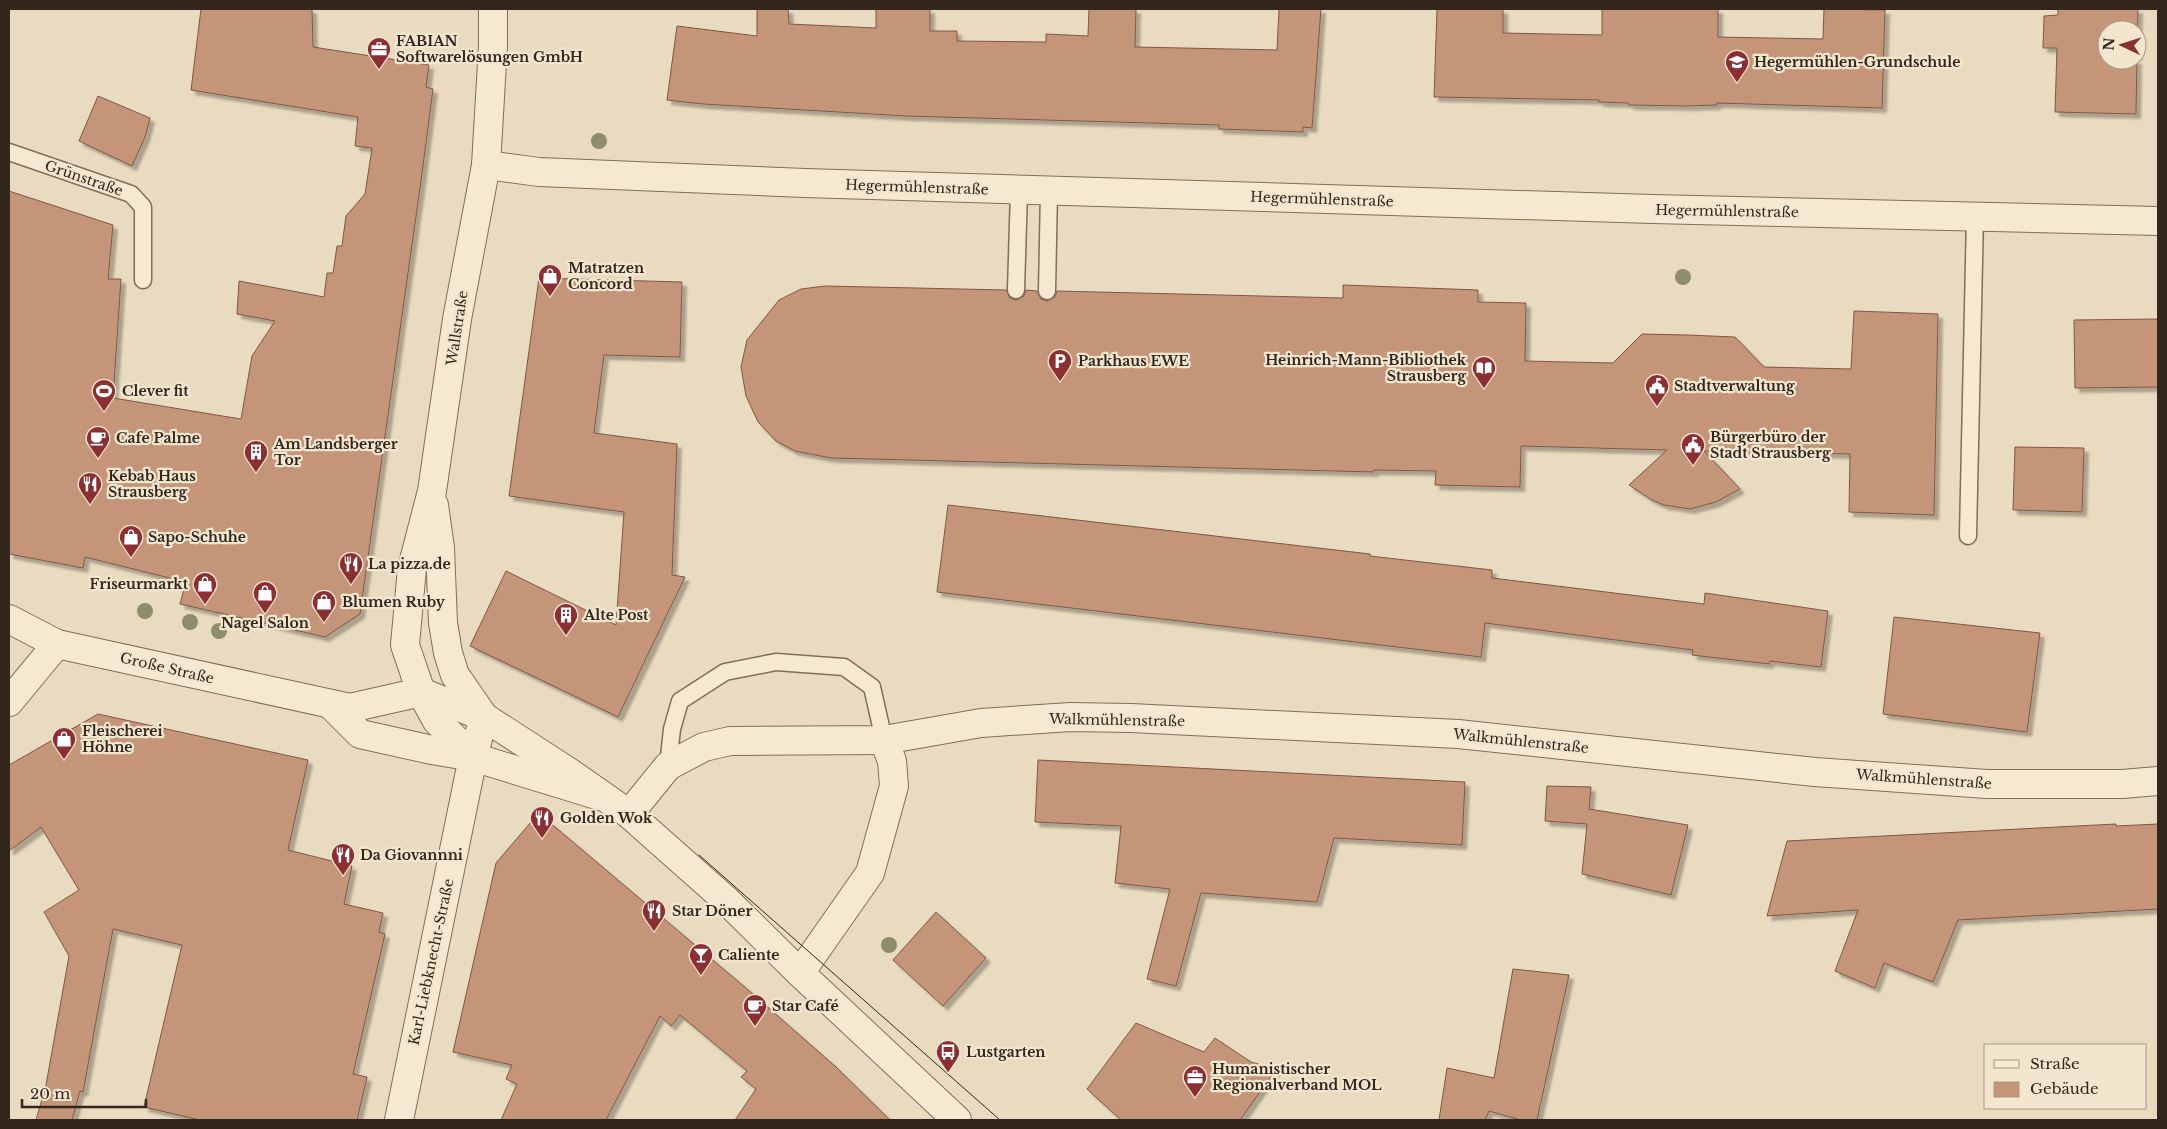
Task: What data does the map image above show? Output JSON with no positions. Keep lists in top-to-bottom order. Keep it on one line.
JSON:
{"streets":{"street":["Hegermühlenstraße","Wallstraße","Große Straße","Walkmühlenstraße","Karl-Liebknecht-Straße"],"lane":["Grünstraße"]},"crossings":[["Hegermühlenstraße","Wallstraße"],["Wallstraße","Große Straße"],["Wallstraße","Karl-Liebknecht-Straße"]],"places":{"office":["FABIAN Softwarelösungen GmbH","Humanistischer Regionalverband MOL"],"school or university":["Hegermühlen-Grundschule"],"shop":["Matratzen Concord","Sapo-Schuhe","Friseurmarkt","Nagel Salon","Blumen Ruby","Fleischerei Höhne"],"parking":["Parkhaus EWE"],"library":["Heinrich-Mann-Bibliothek Strausberg"],"public building":["Stadtverwaltung","Bürgerbüro der Stadt Strausberg"],"sports":["Clever fit"],"cafe":["Cafe Palme","Star Café"],"building":["Am Landsberger Tor","Alte Post"],"restaurant":["Kebab Haus Strausberg","La pizza.de","Golden Wok","Da Giovannni","Star Döner"],"bar":["Caliente"],"bus stop":["Lustgarten"]},"legend":["Straße","Gebäude"],"scale_bar":"20 m","north":"left"}
